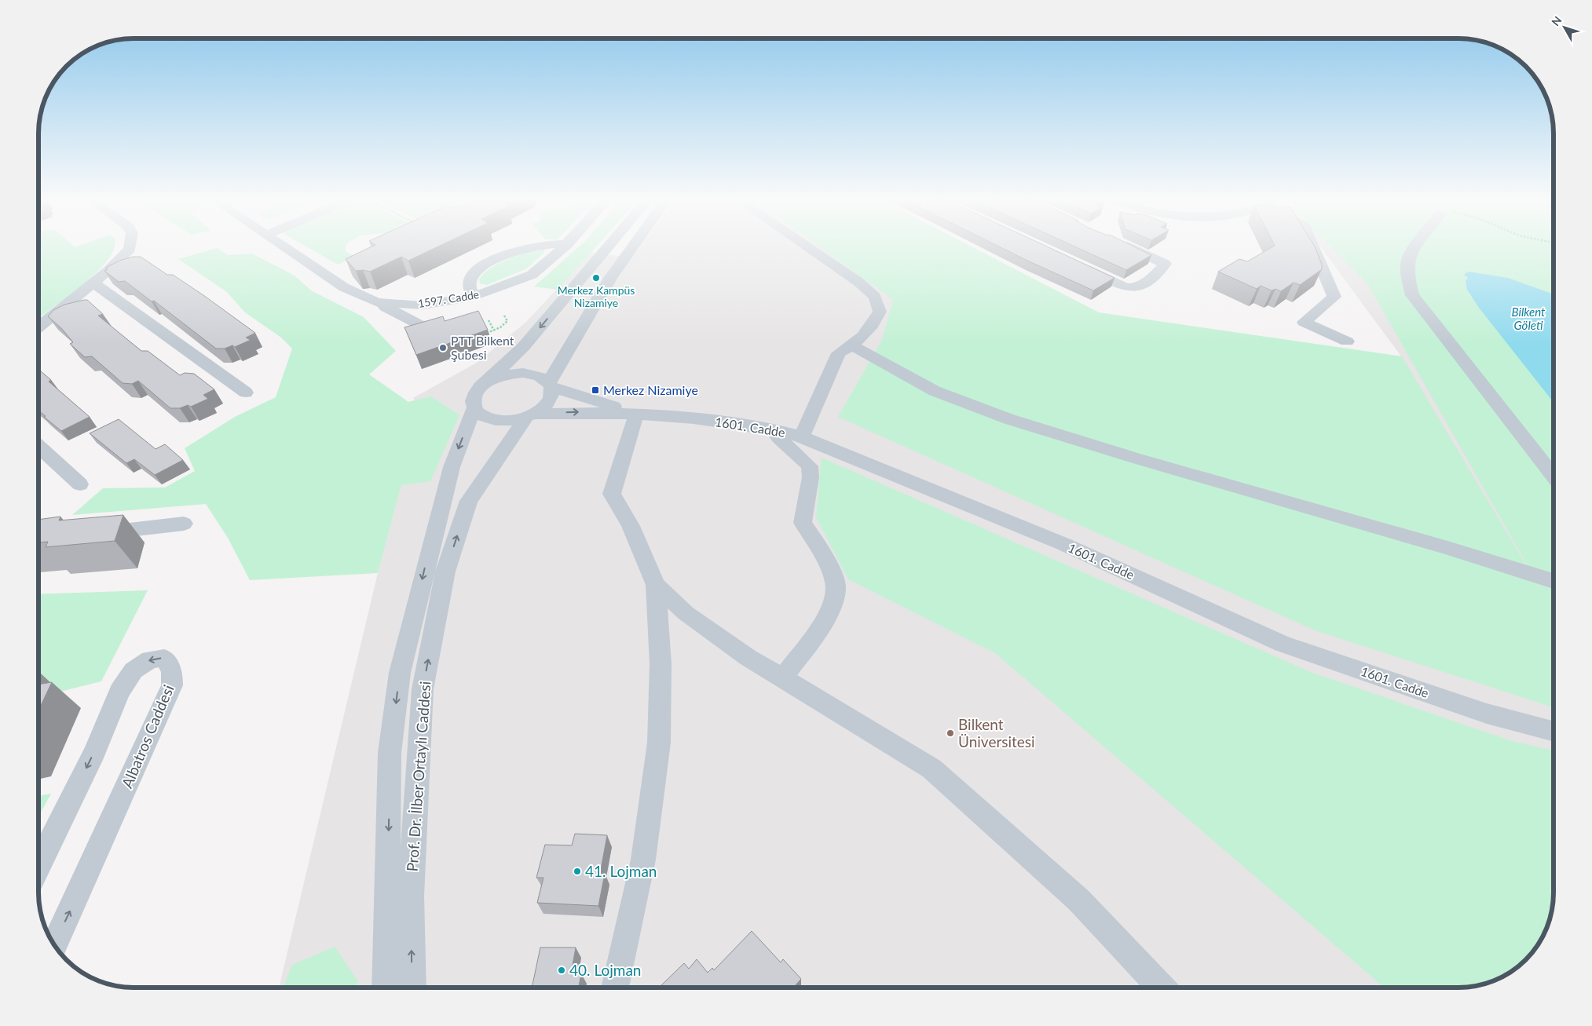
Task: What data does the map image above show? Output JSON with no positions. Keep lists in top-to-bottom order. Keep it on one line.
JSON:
{"streets":{"street":["1597. Cadde","1601. Cadde","Albatros Caddesi","Prof. Dr. İlber Ortaylı Caddesi"]},"crossings":[["1601. Cadde","Prof. Dr. İlber Ortaylı Caddesi"]],"water":["Bilkent Göleti"],"places":{"other":["Merkez Kampüs Nizamiye","PTT Bilkent Şubesi","Bilkent Üniversitesi","41. Lojman","40. Lojman"],"transit":["Merkez Nizamiye"]},"north":"top left"}
